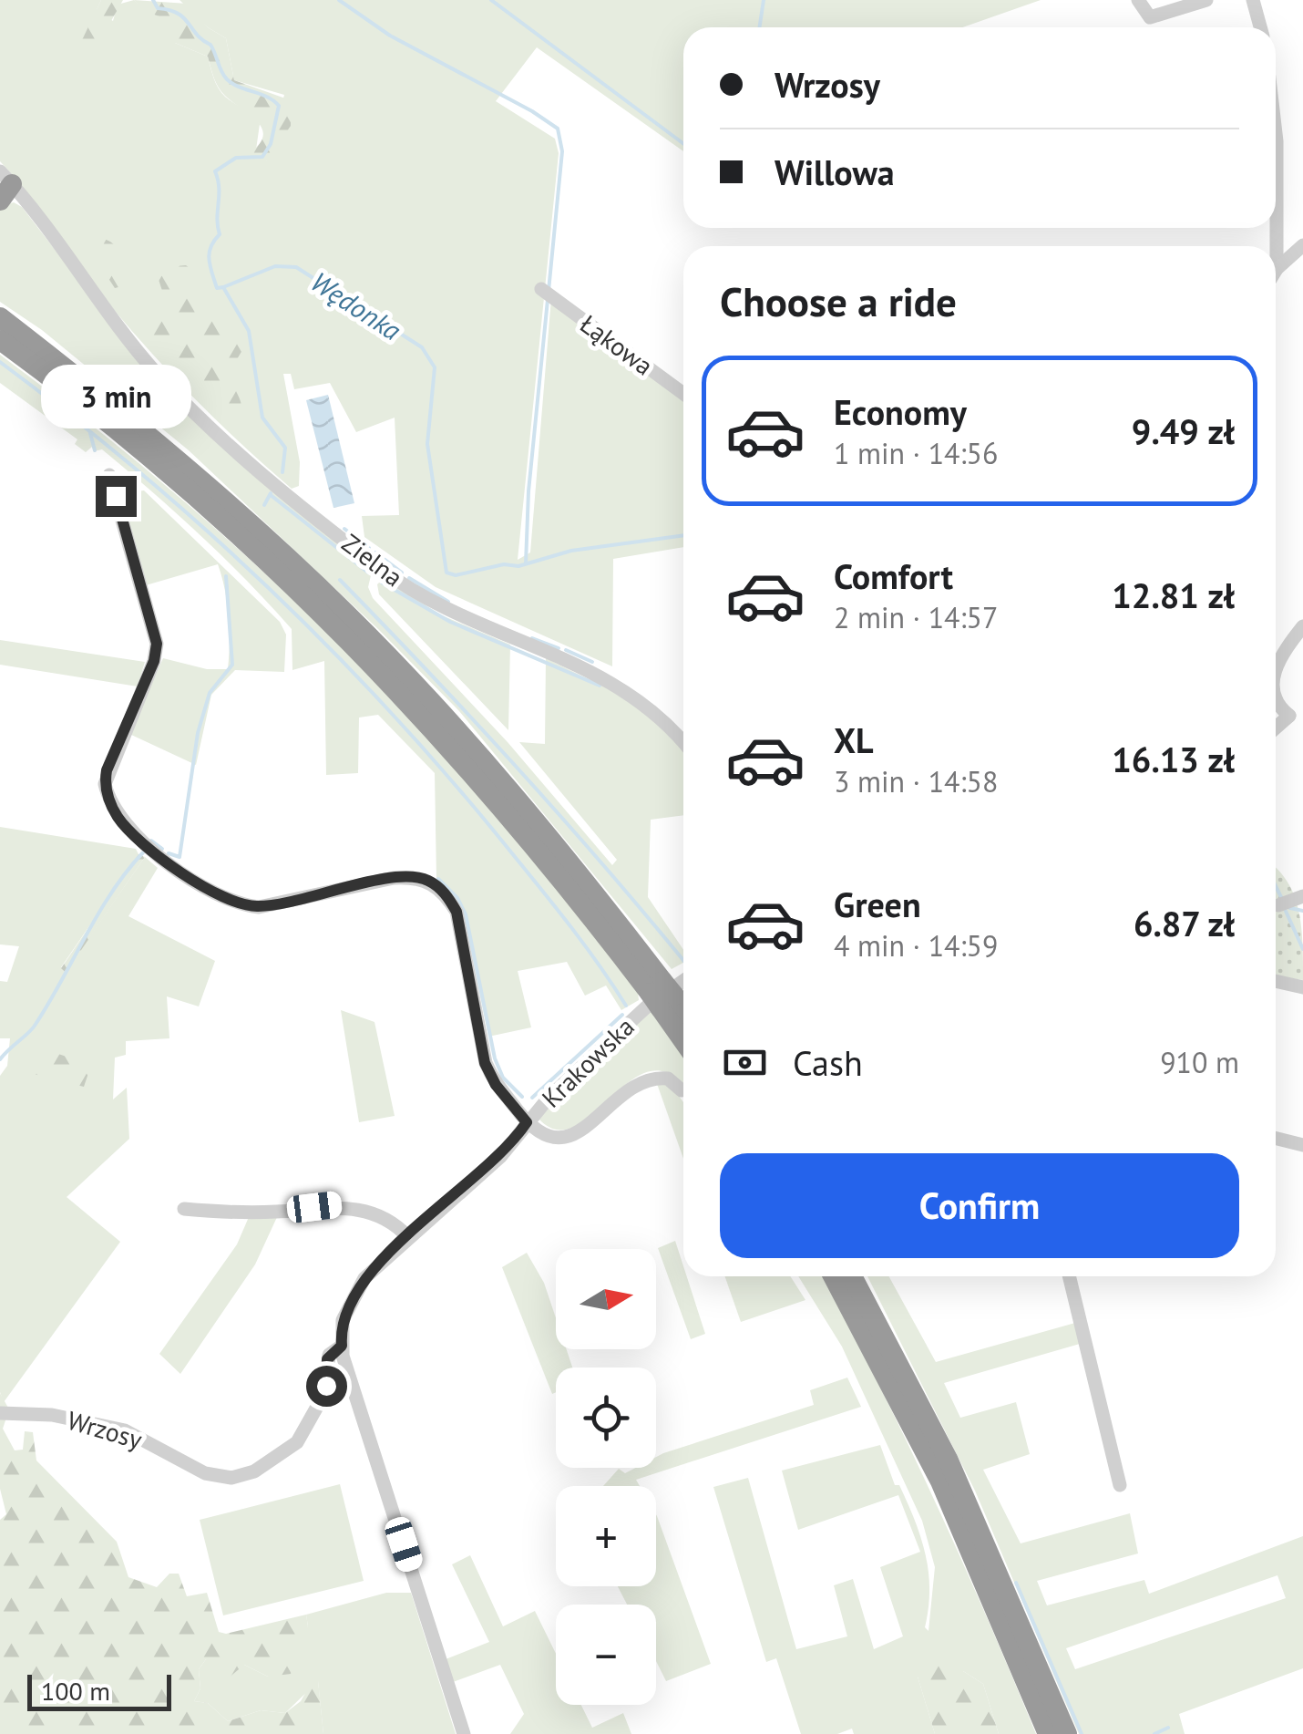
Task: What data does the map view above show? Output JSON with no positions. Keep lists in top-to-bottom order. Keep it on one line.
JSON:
{"streets":{"street":["Łąkowa","Zielna","Krakowska","Wrzosy"]},"crossings":[["Krakowska","Wrzosy"]],"water":["Wędonka"],"scale_bar":"100 m","north":"right","page":{"banner":["Wrzosy","Willowa"],"heading":"Choose a ride","list":[{"name":"Economy","note":"1 min · 14:56","value":"9.49 zł"},{"name":"Comfort","note":"2 min · 14:57","value":"12.81 zł"},{"name":"XL","note":"3 min · 14:58","value":"16.13 zł"},{"name":"Green","note":"4 min · 14:59","value":"6.87 zł"}],"bubble":"3 min","pay":["Cash","910 m"],"buttons":"Confirm","map_buttons":["+","−"],"scale":"100 m"}}
